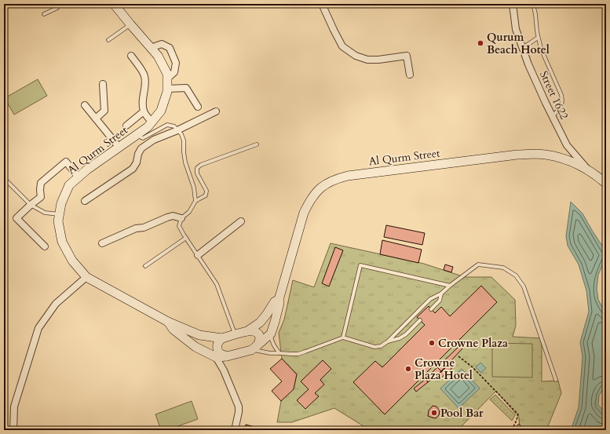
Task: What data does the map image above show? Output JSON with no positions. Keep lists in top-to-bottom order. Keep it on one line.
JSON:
{"streets":{"street":["Street 1622","Al Qurm Street"]},"crossings":[["Street 1622","Al Qurm Street"]],"places":["Qurum Beach Hotel","Crowne Plaza","Crowne Plaza Hotel","Pool Bar"]}
